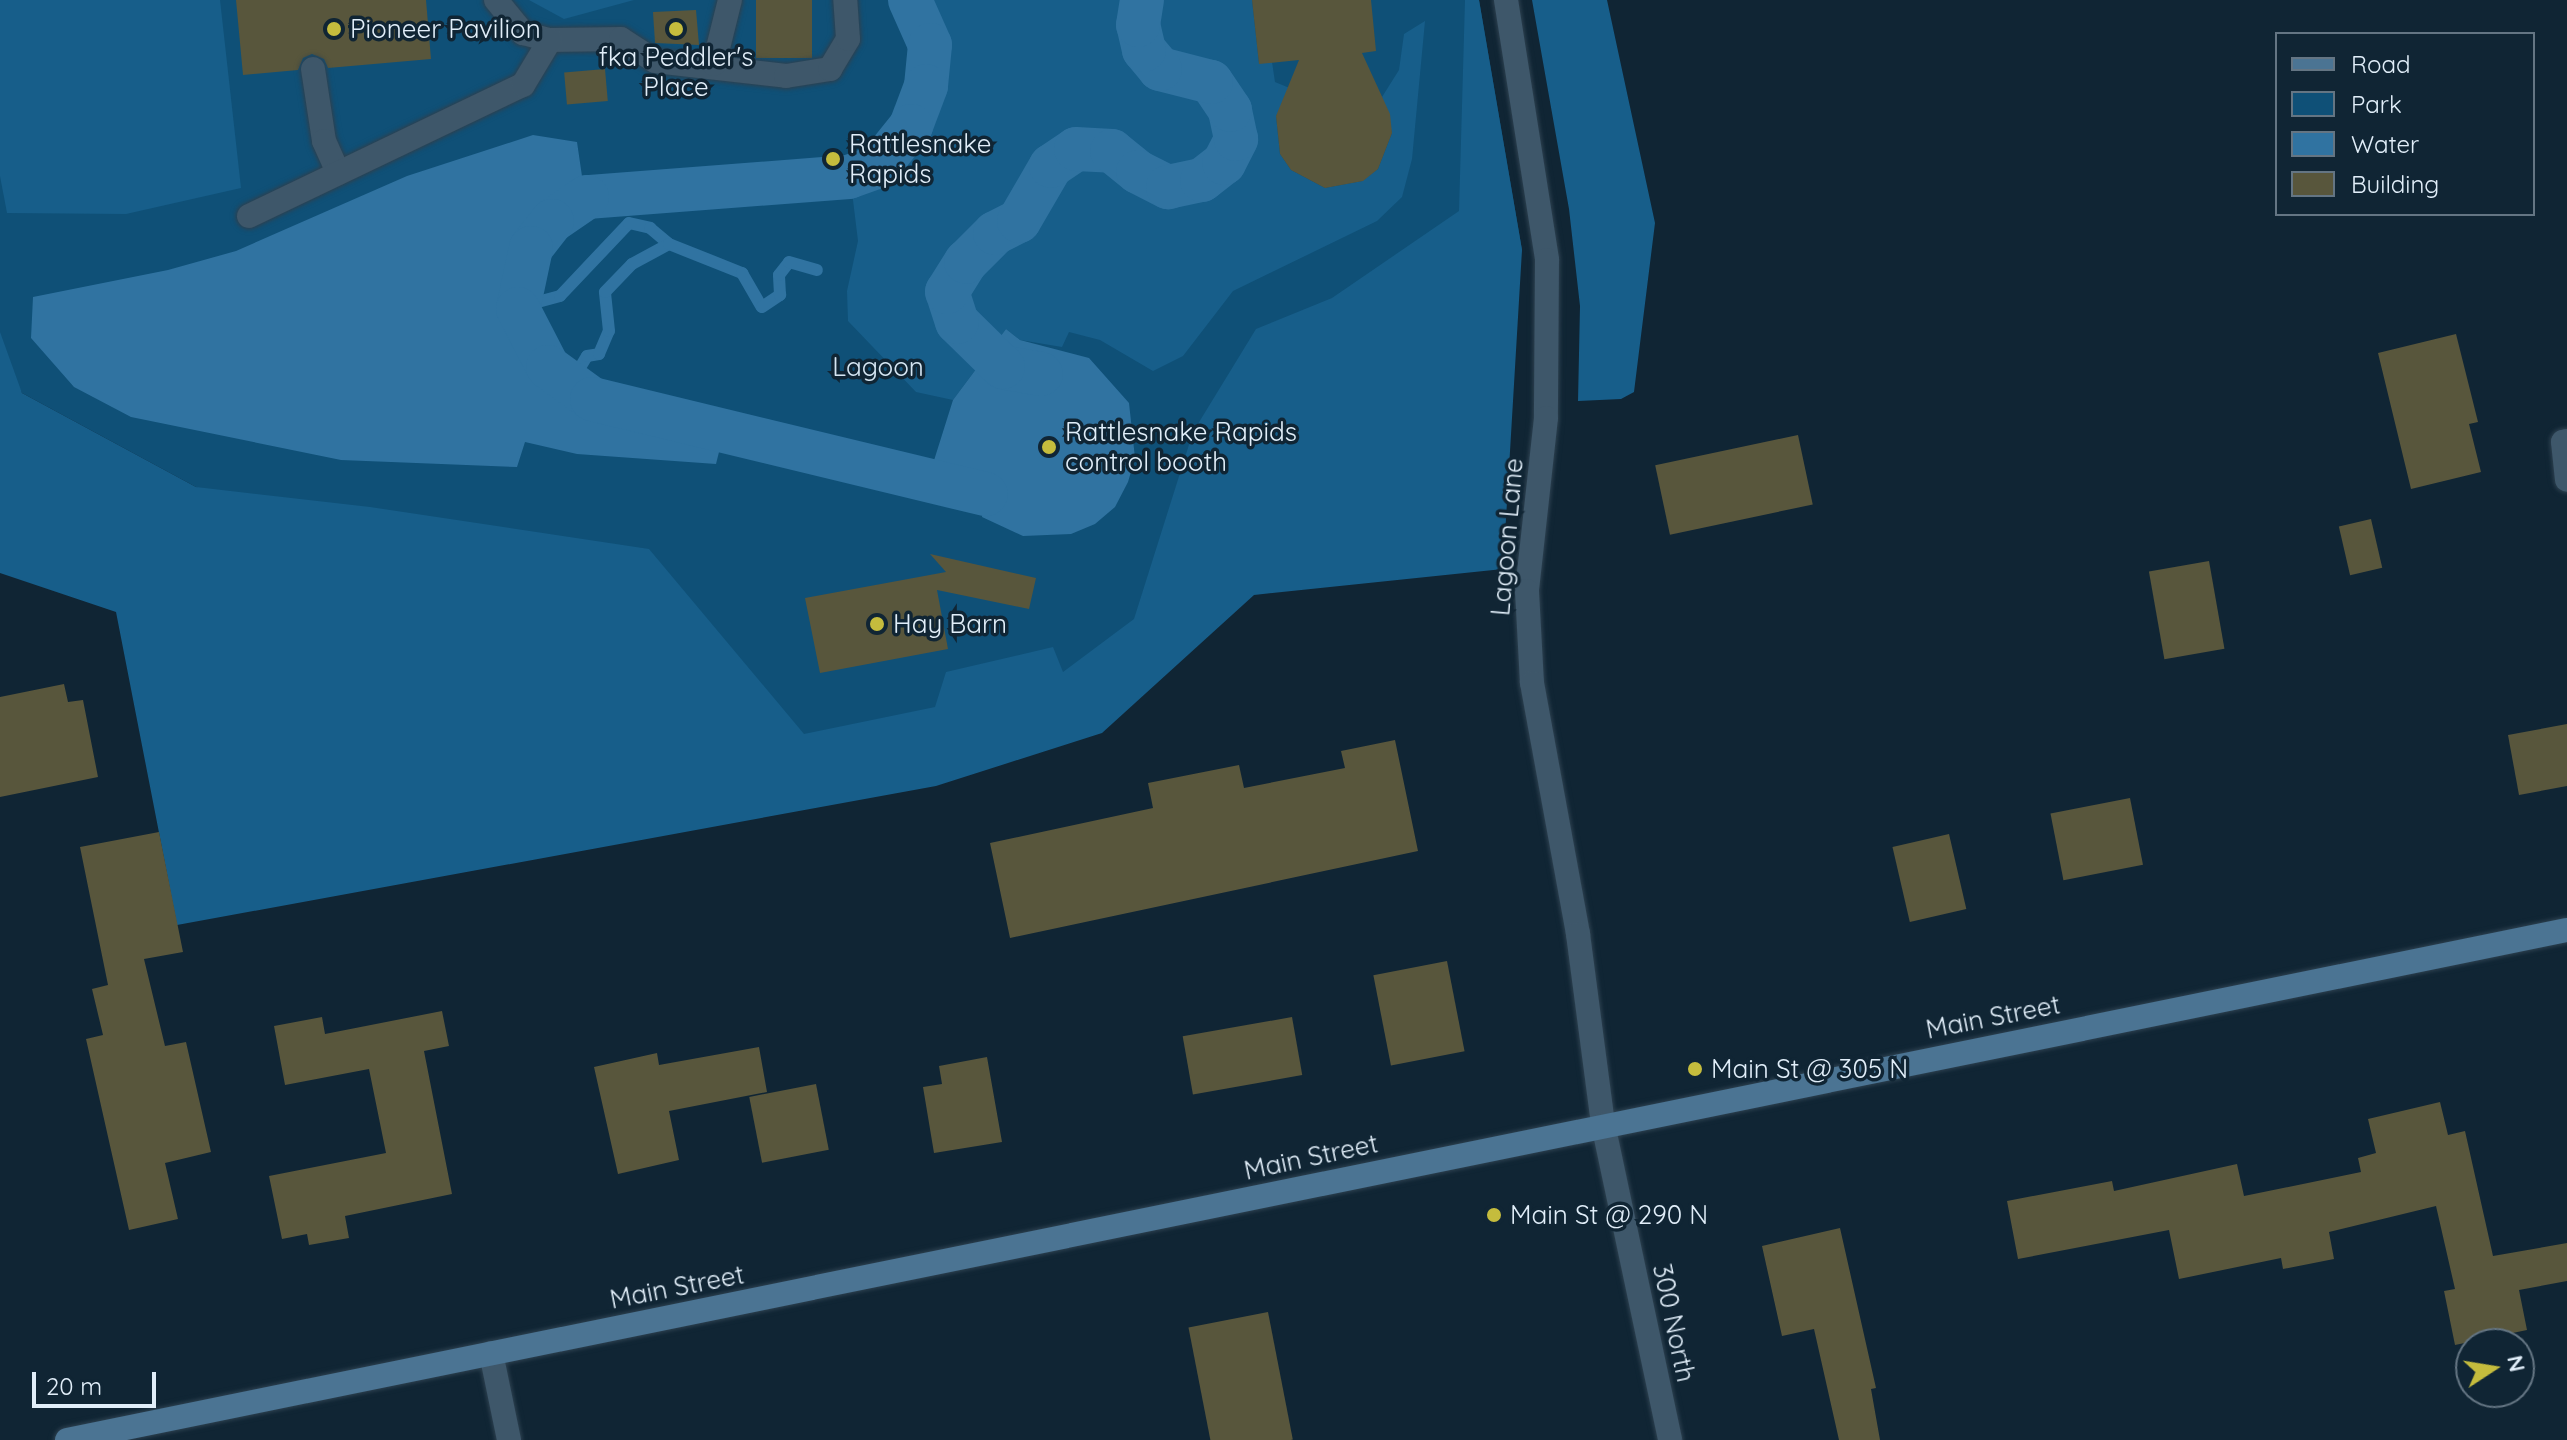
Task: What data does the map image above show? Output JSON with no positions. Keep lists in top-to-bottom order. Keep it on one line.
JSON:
{"streets":{"main road":["Main Street"],"street":["Lagoon Lane","300 North"]},"crossings":[["Lagoon Lane","Main Street"],["Lagoon Lane","300 North"],["Main Street","300 North"]],"parks":["Lagoon"],"places":["Pioneer Pavilion","fka Peddler's Place","Rattlesnake Rapids","Rattlesnake Rapids control booth","Hay Barn","Main St @ 305 N","Main St @ 290 N"],"legend":["Road","Park","Water","Building"],"scale_bar":"20 m","north":"right"}
